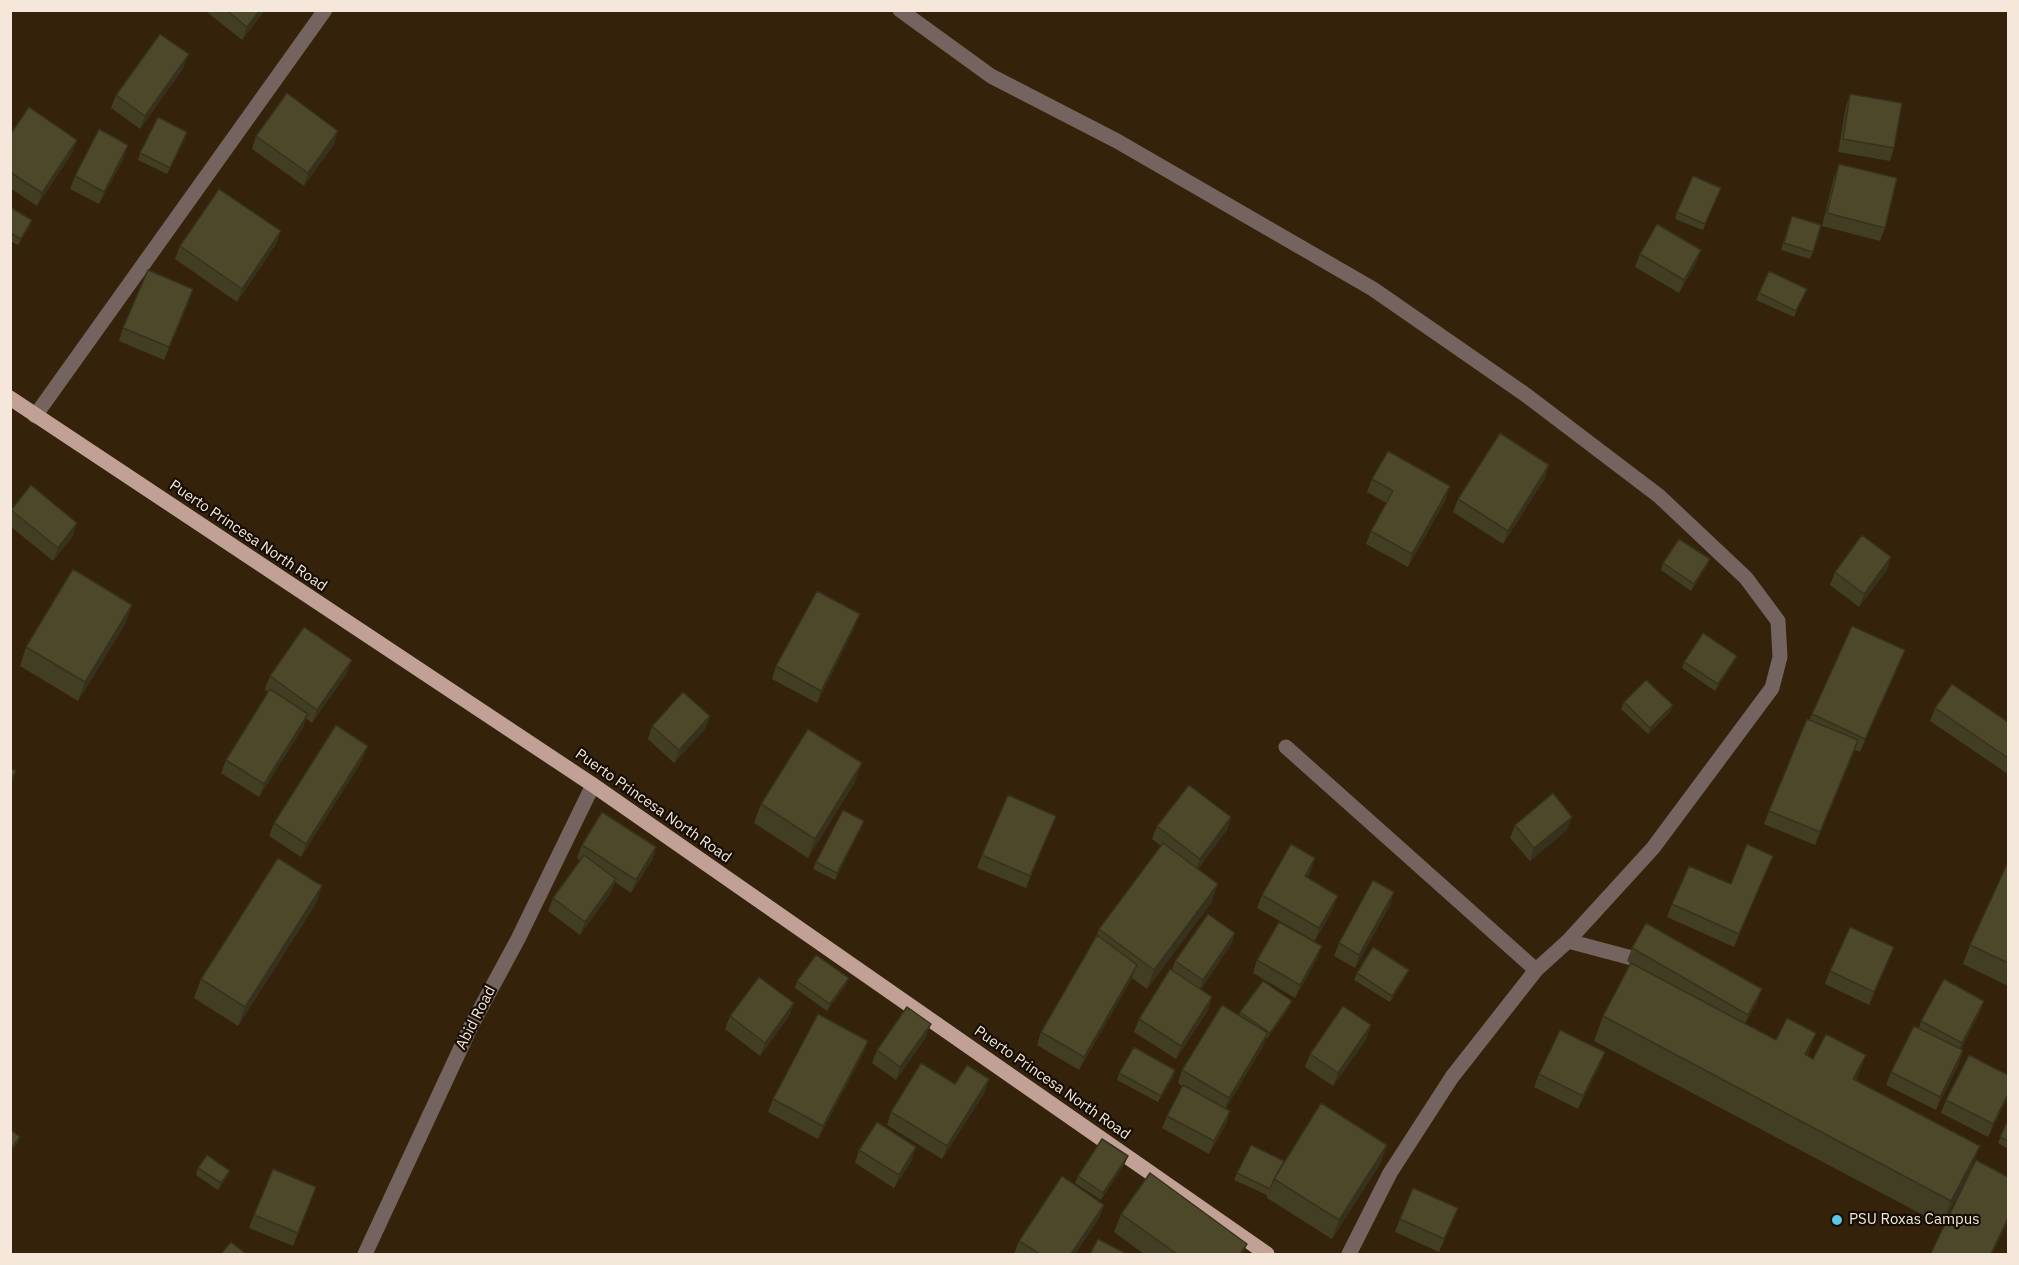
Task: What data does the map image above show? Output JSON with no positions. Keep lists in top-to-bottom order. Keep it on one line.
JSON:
{"streets":{"main road":["Puerto Princesa North Road"],"street":["Abid Road"]},"crossings":[["Puerto Princesa North Road","Abid Road"]],"places":["PSU Roxas Campus"]}
